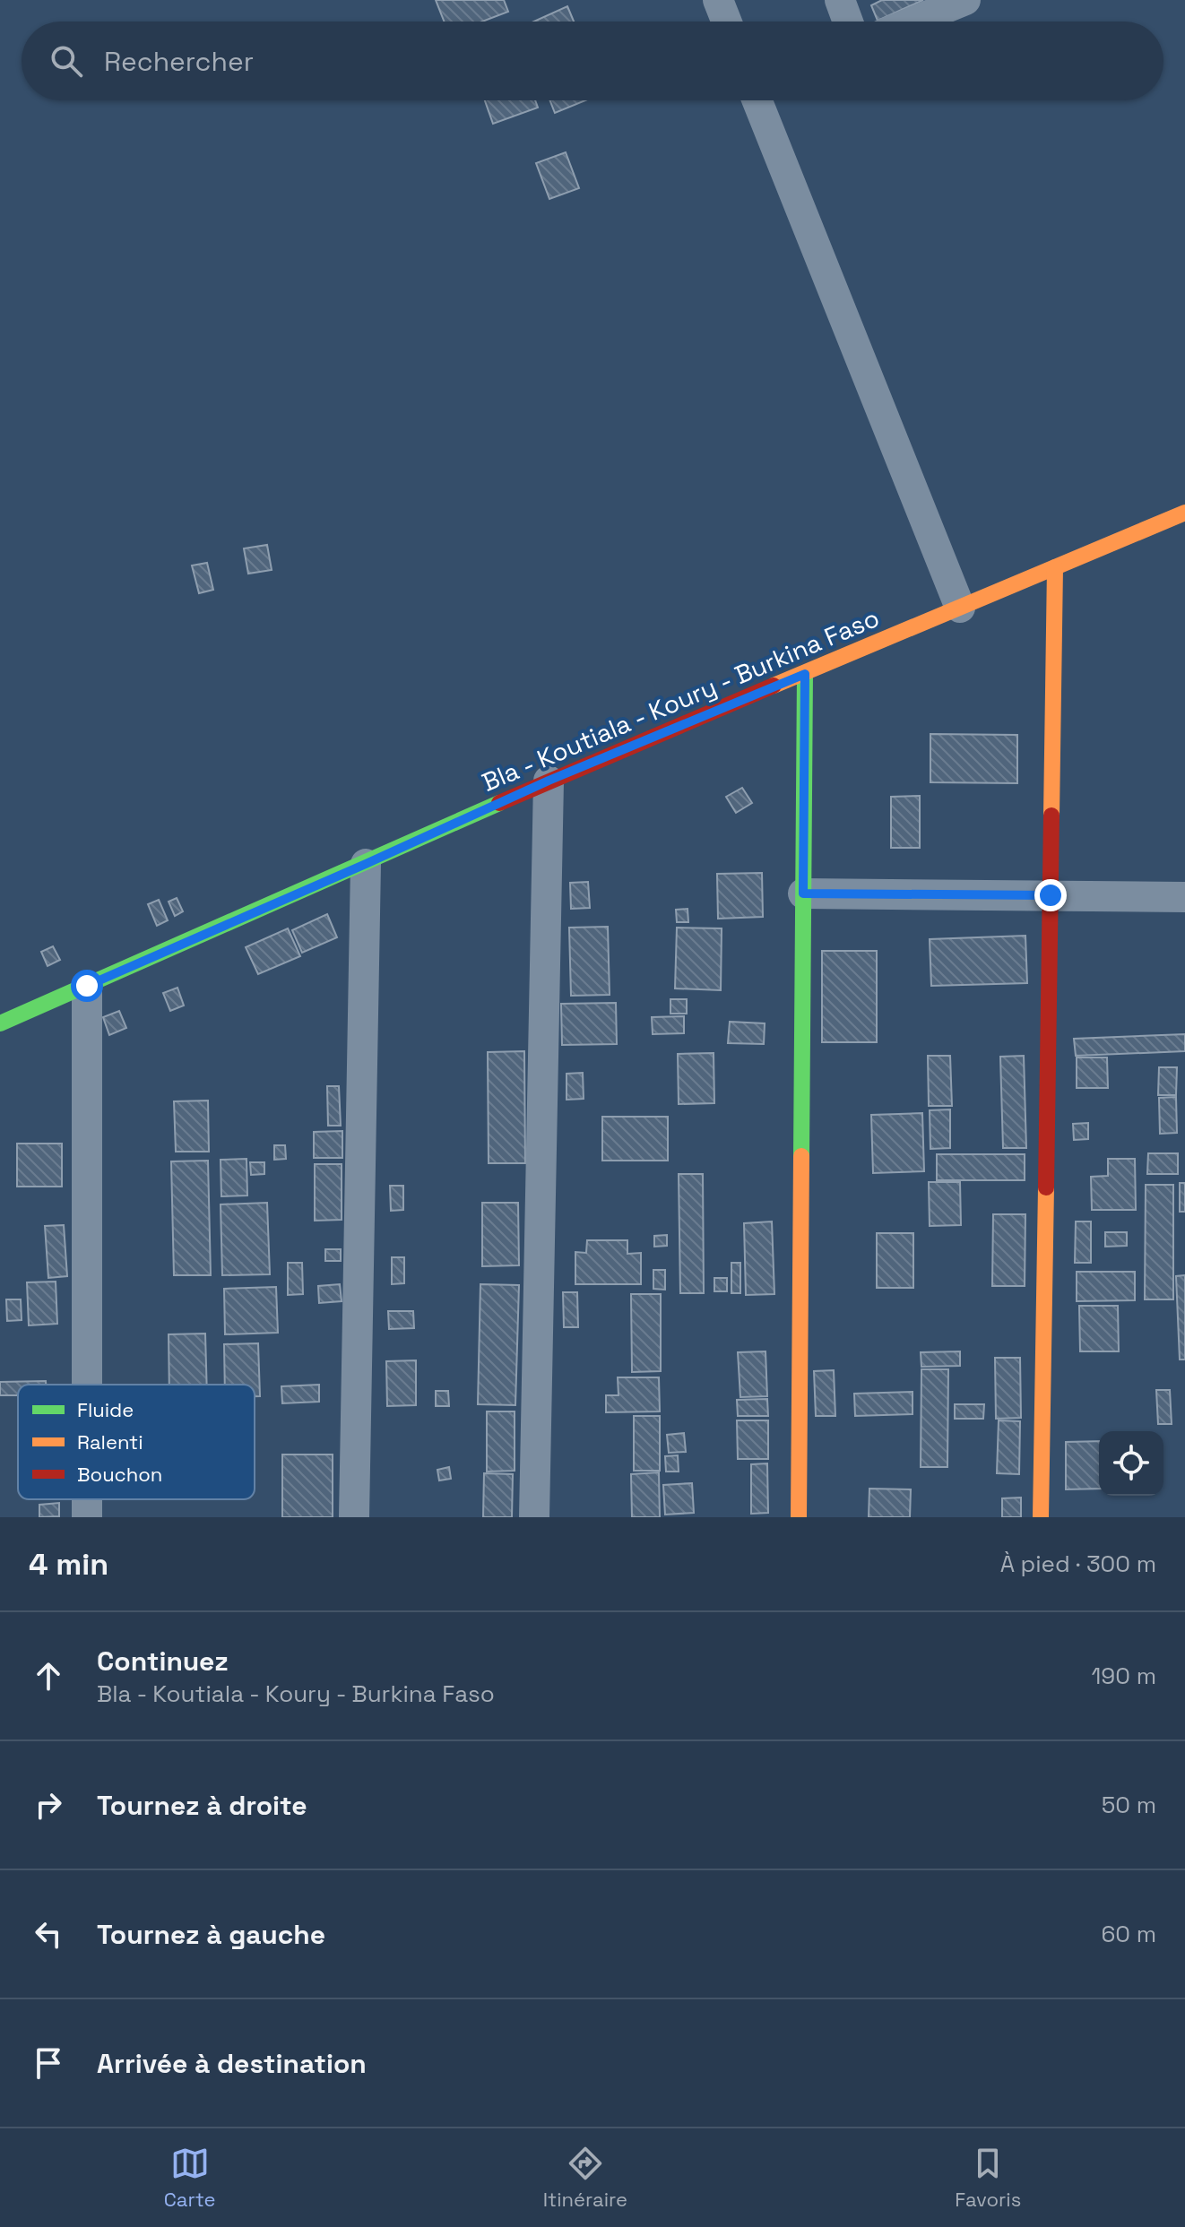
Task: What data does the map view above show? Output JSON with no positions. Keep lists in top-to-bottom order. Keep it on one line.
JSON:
{"streets":{"street":["Bla - Koutiala - Koury - Burkina Faso"]},"legend":["Fluide","Ralenti","Bouchon"],"page":{"search":"Rechercher","heading":["4 min","À pied · 300 m"],"list":[["Continuez","Bla - Koutiala - Koury - Burkina Faso","190 m"],["Tournez à droite","50 m"],["Tournez à gauche","60 m"],"Arrivée à destination"],"nav":["Carte","Itinéraire","Favoris"]}}
